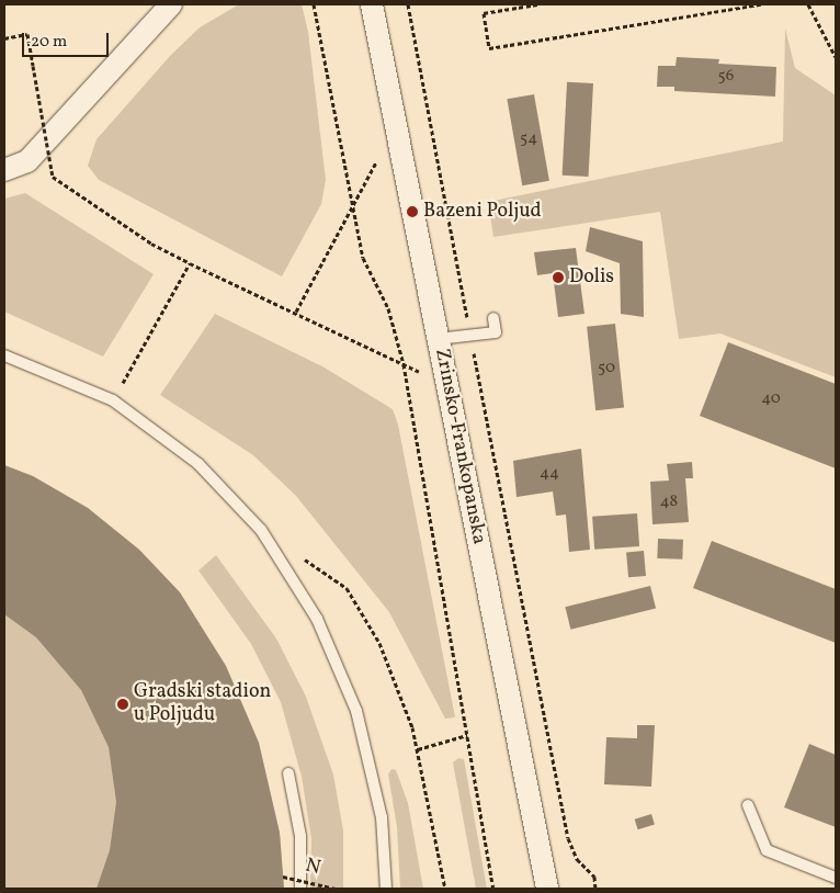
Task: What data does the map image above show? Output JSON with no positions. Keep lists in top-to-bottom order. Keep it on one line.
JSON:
{"streets":{"street":["Zrinsko-Frankopanska"],"path":["N"]},"places":["Bazeni Poljud","Dolis","Gradski stadion u Poljudu"],"house_numbers":["56","54","50","40","44","48"],"scale_bar":"20 m"}
